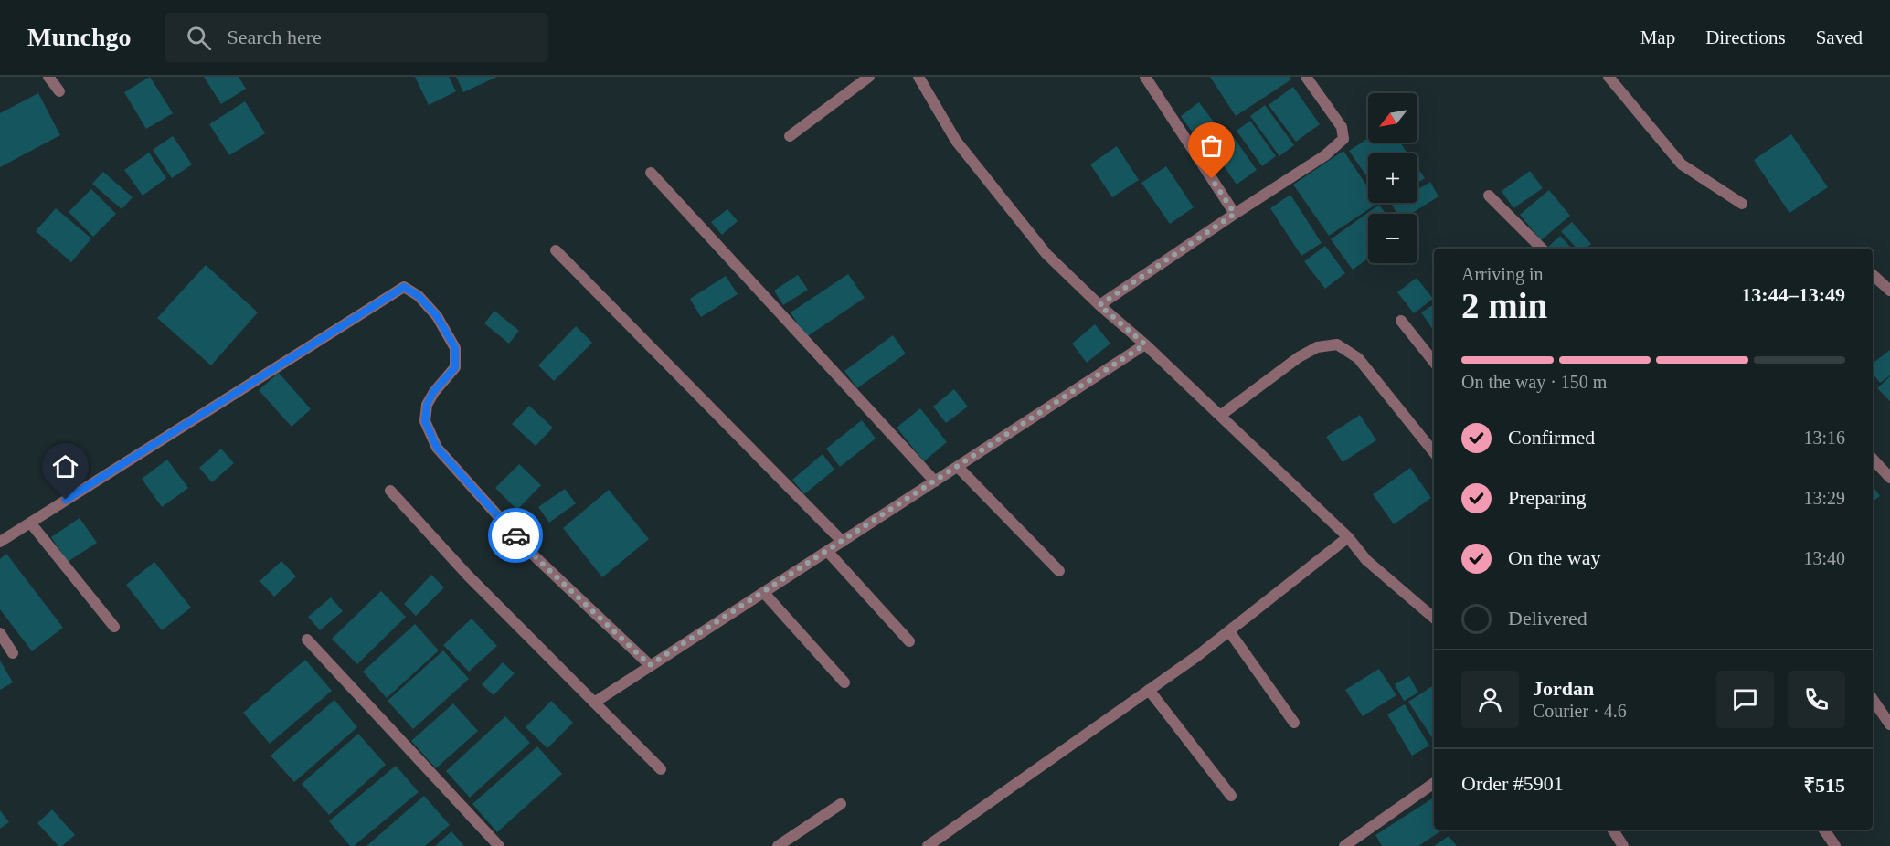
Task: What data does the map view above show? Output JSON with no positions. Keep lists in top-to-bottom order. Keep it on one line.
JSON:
{"north":"bottom left","page":{"header":"Munchgo","search":"Search here","nav":["Map","Directions","Saved"],"map_buttons":["+","−"],"heading":["2 min","Arriving in","13:44–13:49"],"panel":["Jordan","Courier · 4.6","Order #5901","₹515"],"bar":"On the way · 150 m","list":[["Confirmed","13:16"],["Preparing","13:29"],["On the way","13:40"],"Delivered"]}}
